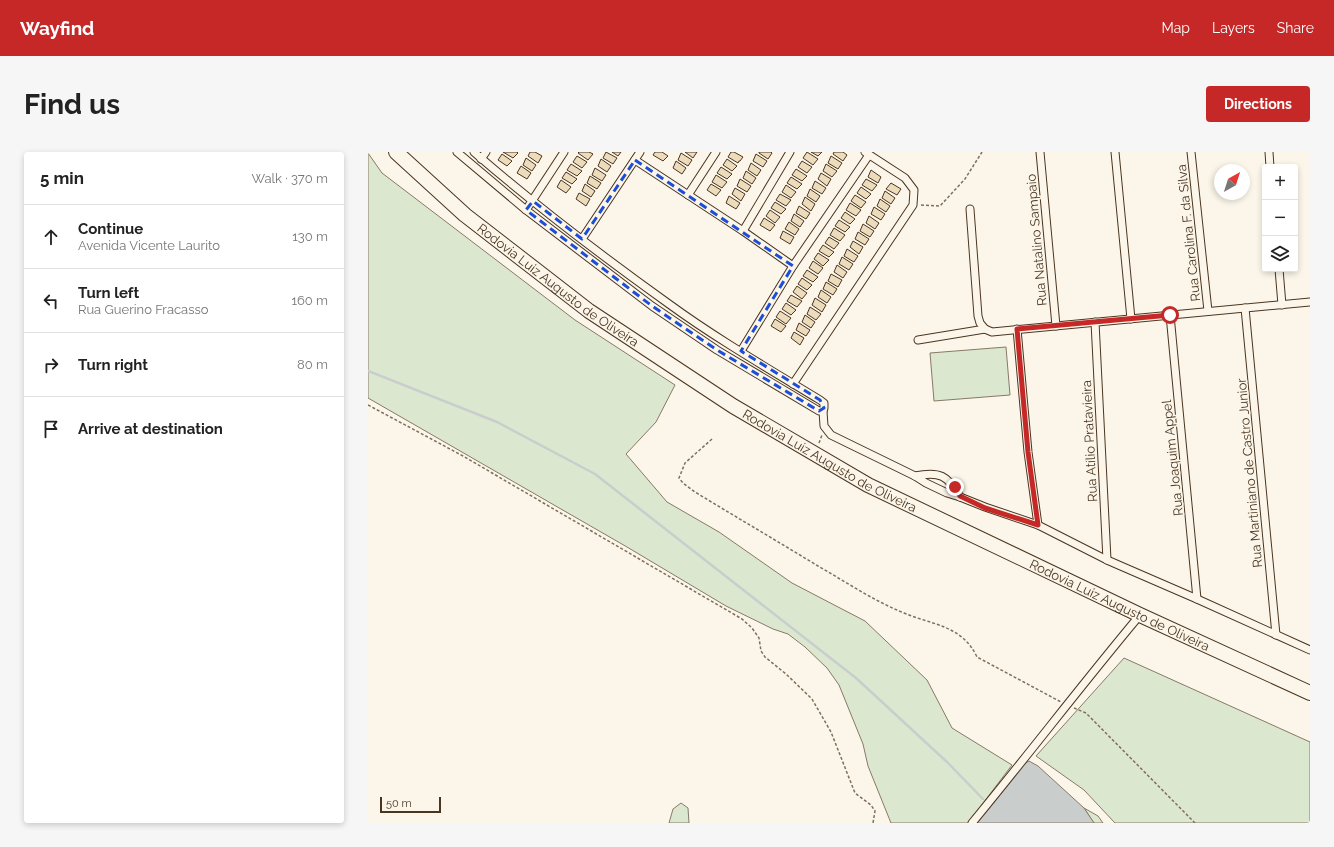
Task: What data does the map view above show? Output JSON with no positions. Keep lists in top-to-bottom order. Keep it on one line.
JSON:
{"streets":{"highway":["Rodovia Luiz Augusto de Oliveira"],"street":["Rua Carolina F. da Silva","Rua Natalino Sampaio","Rua Atílio Pratavieira","Rua Joaquim Appel","Rua Martiniano de Castro Junior"]},"scale_bar":"50 m","north":"top right","page":{"header":"Wayfind","nav":["Map","Layers","Share"],"buttons":"Directions","title":"Find us","heading":["5 min","Walk · 370 m"],"map_buttons":["+","−"],"list":[["Continue","Avenida Vicente Laurito","130 m"],["Turn left","Rua Guerino Fracasso","160 m"],["Turn right","80 m"],"Arrive at destination"],"scale":"50 m"}}
